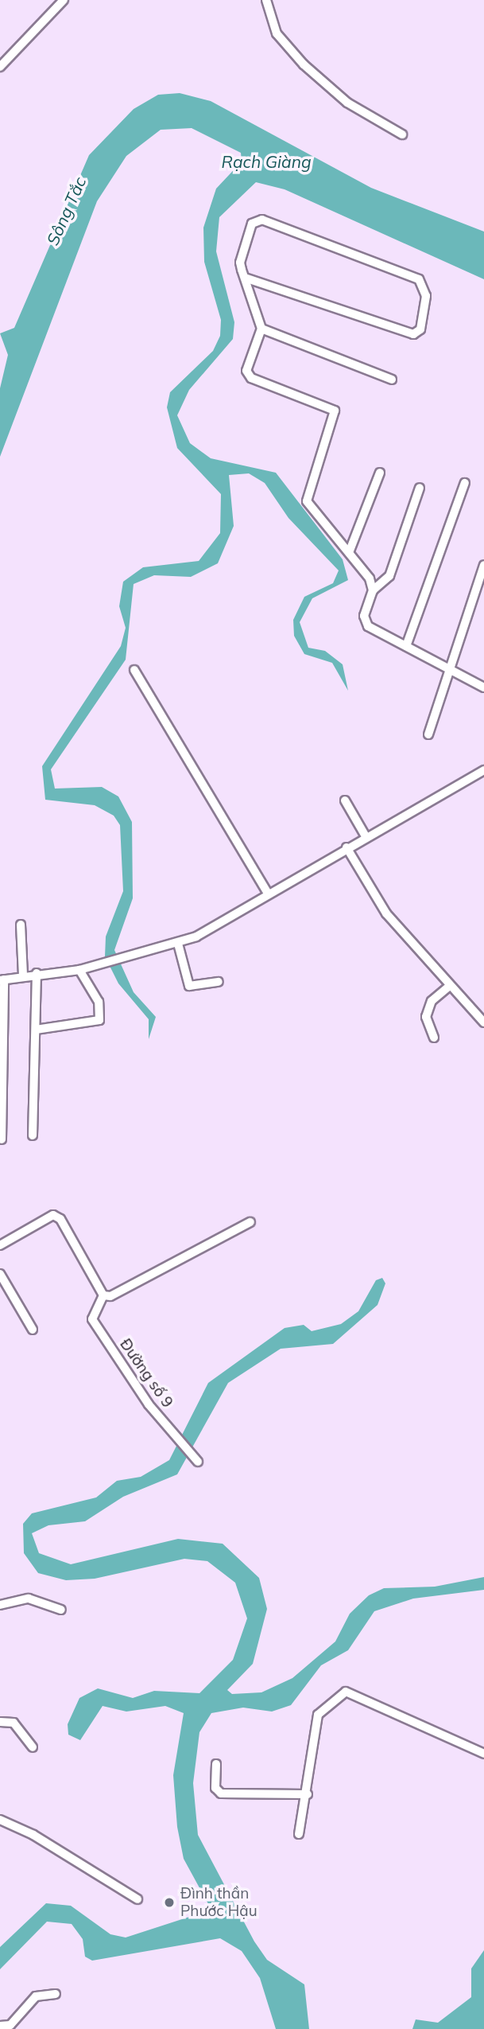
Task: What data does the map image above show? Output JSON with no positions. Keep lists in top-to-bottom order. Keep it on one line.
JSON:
{"streets":{"street":["Đường số 9"]},"water":["Rạch Giàng","Sông Tắc"],"places":["Đình thần Phước Hậu"]}
